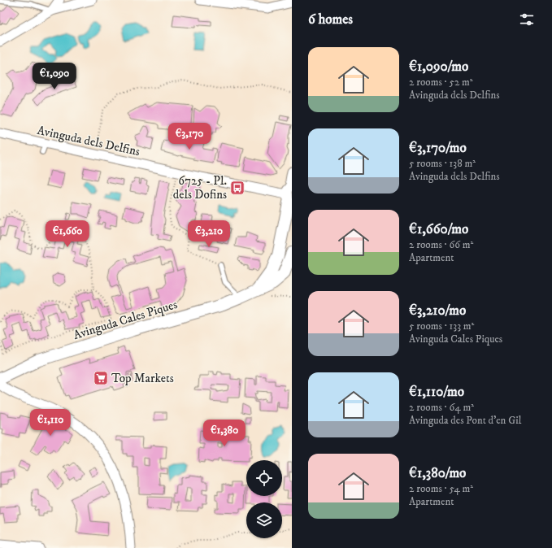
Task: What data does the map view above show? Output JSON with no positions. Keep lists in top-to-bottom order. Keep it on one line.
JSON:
{"streets":{"street":["Avinguda dels Delfins","Avinguda Cales Piques"]},"crossings":[["Avinguda dels Delfins","Avinguda Cales Piques"]],"places":{"bus stop":["6725 - Pl. dels Dofins"],"supermarket":["Top Markets"]},"page":{"heading":"6 homes","list":[{"name":"€1,090/mo","note":"2 rooms · 52 m² · Avinguda dels Delfins"},{"name":"€3,170/mo","note":"5 rooms · 138 m² · Avinguda dels Delfins"},{"name":"€1,660/mo","note":"2 rooms · 66 m² · Apartment"},{"name":"€3,210/mo","note":"5 rooms · 133 m² · Avinguda Cales Piques"},{"name":"€1,110/mo","note":"2 rooms · 64 m² · Avinguda des Pont d'en Gil"},{"name":"€1,380/mo","note":"2 rooms · 54 m² · Apartment"}],"price":["€1,090","€3,170","€1,660","€3,210","€1,110","€1,380"]}}
